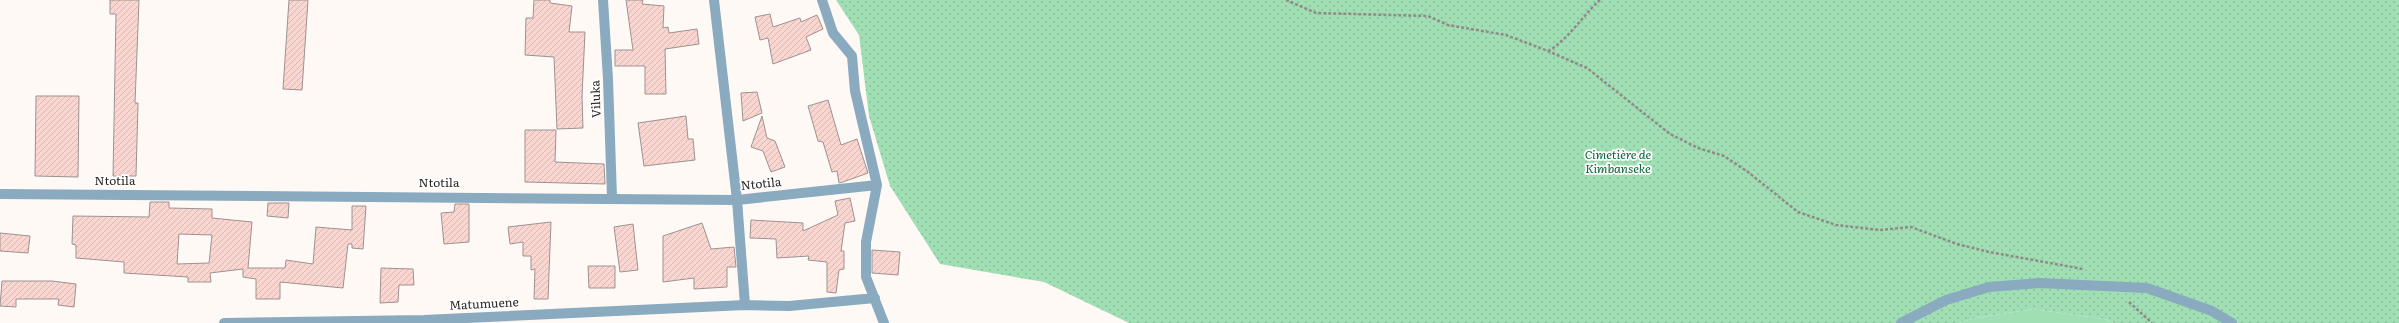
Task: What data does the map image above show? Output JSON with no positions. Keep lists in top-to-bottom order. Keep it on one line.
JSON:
{"streets":{"street":["Viluka","Ntotila","Matumuene"]},"crossings":[["Viluka","Ntotila"]],"parks":["Cimetière de Kimbanseke"]}
